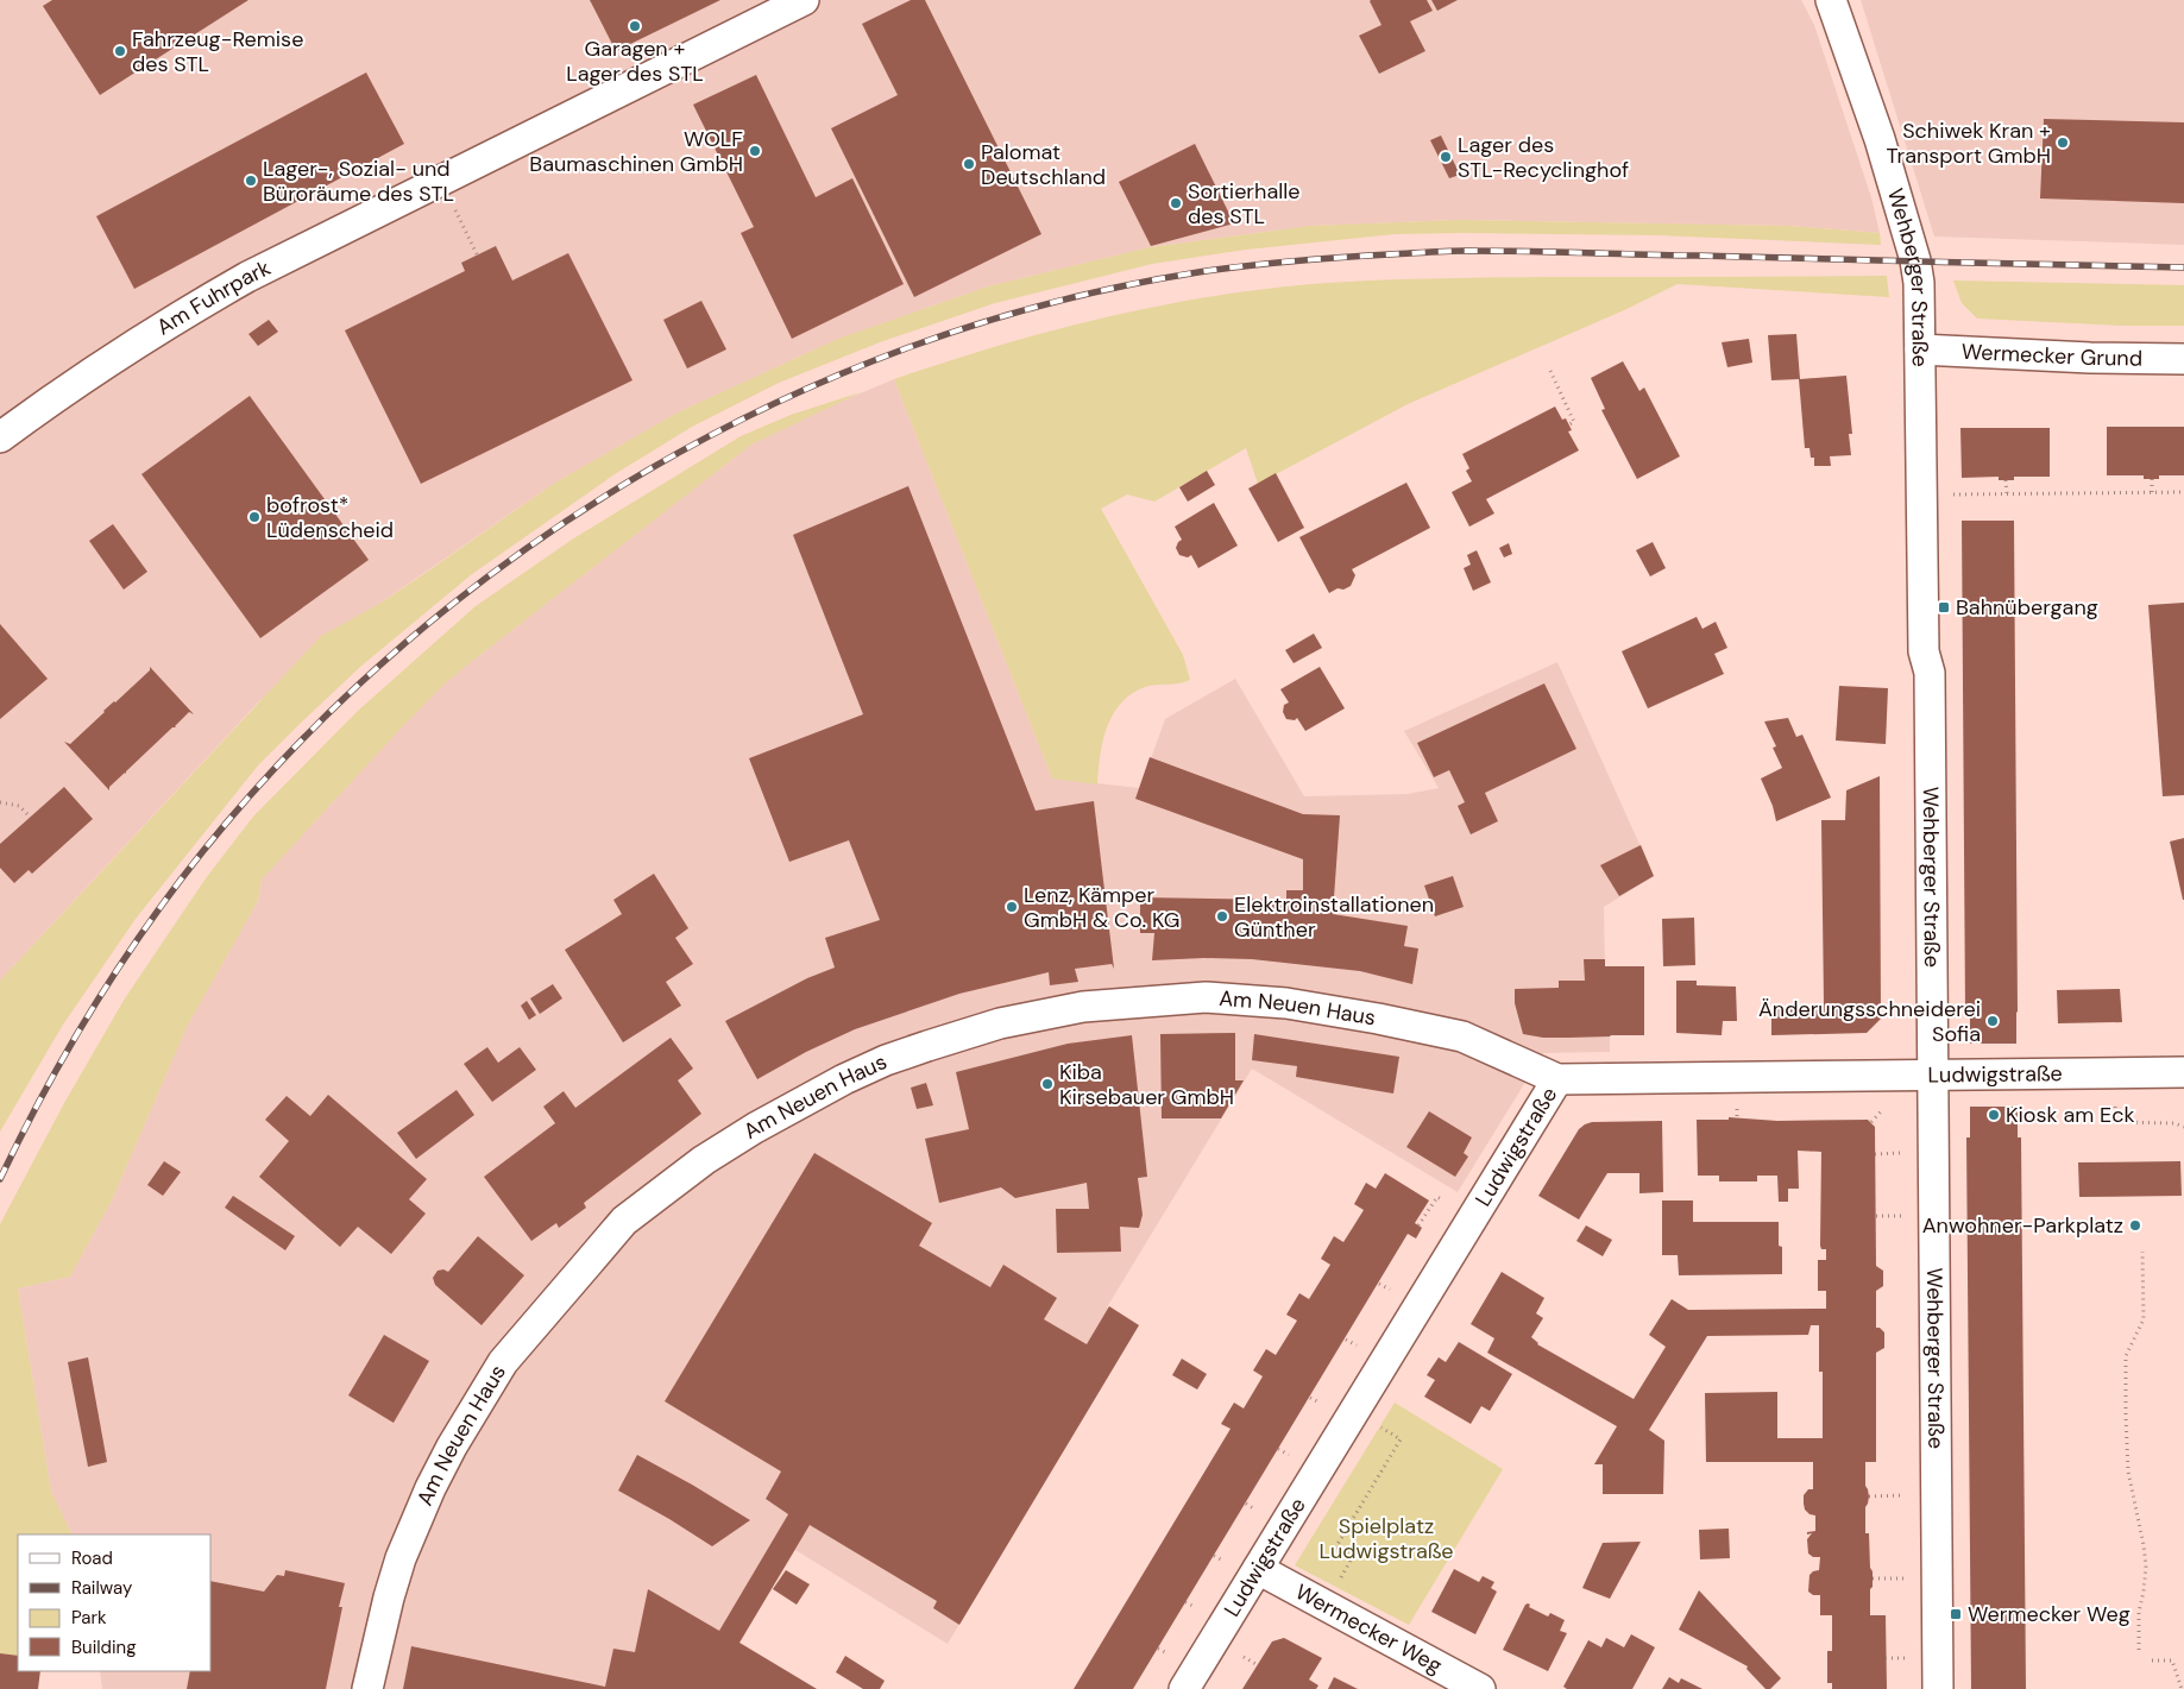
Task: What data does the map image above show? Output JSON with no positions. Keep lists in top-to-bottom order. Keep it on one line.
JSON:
{"streets":{"street":["Wehberger Straße","Am Fuhrpark","Wermecker Grund","Am Neuen Haus","Ludwigstraße","Wermecker Weg"]},"crossings":[["Wehberger Straße","Wermecker Grund"],["Wehberger Straße","Ludwigstraße"],["Am Neuen Haus","Ludwigstraße"],["Ludwigstraße","Wermecker Weg"]],"parks":["Spielplatz Ludwigstraße"],"places":{"other":["Garagen + Lager des STL","Fahrzeug-Remise des STL","Schiwek Kran + Transport GmbH","WOLF Baumaschinen GmbH","Lager des STL-Recyclinghof","Palomat Deutschland","Lager-, Sozial- und Büroräume des STL","Sortierhalle des STL","bofrost* Lüdenscheid","Lenz, Kämper GmbH & Co. KG","Elektroinstallationen Günther","Änderungsschneiderei Sofia","Kiba Kirsebauer GmbH","Kiosk am Eck","Anwohner-Parkplatz"],"transit":["Bahnübergang","Wermecker Weg"]},"legend":["Road","Railway","Park","Building"]}
